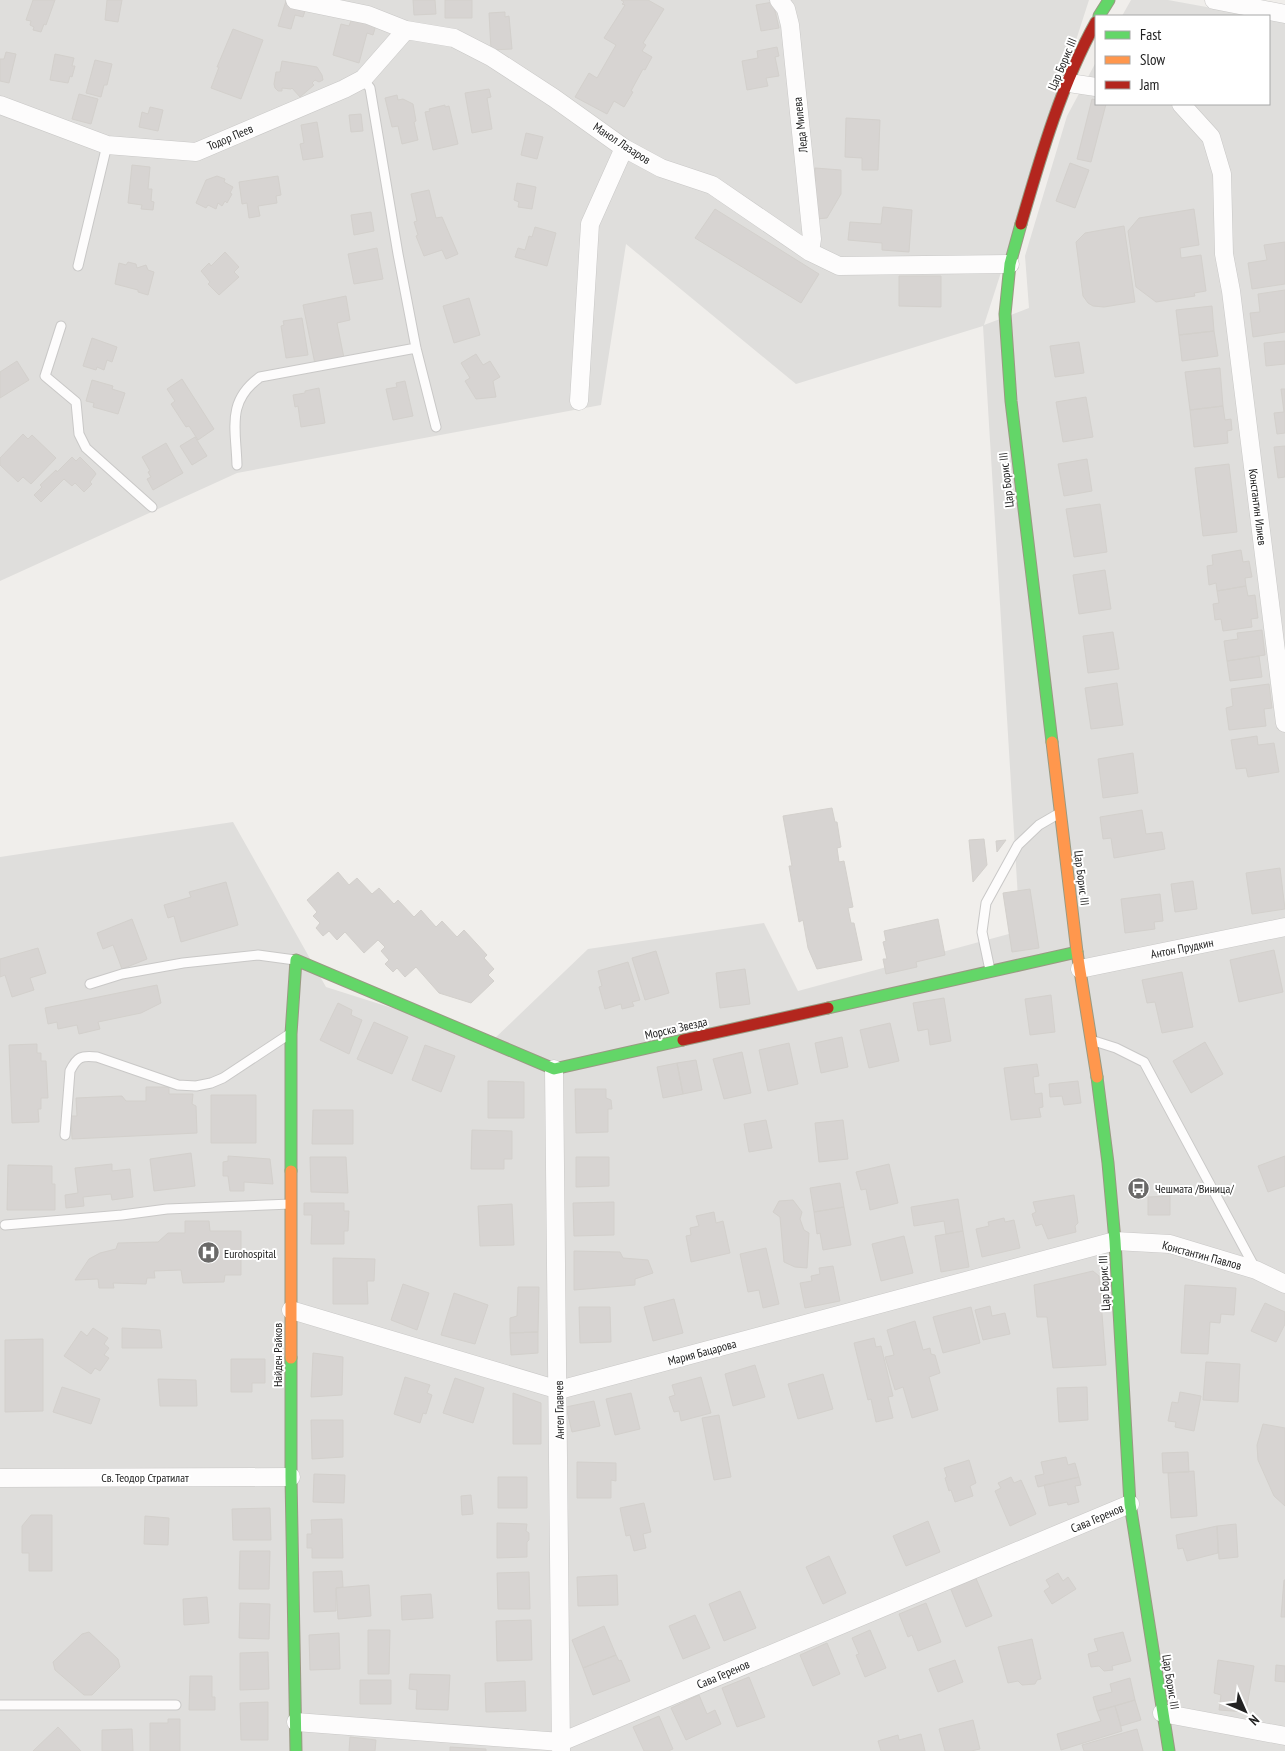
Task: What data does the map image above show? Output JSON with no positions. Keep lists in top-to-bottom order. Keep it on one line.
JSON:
{"streets":{"street":["Цар Борис III","Леда Милева","Тодор Пеев","Манол Лазаров","Константин Илиев","Антон Прудкин","Морска Звезда","Константин Павлов","Мария Бацарова","Найден Райков","Ангел Главчев","Св. Теодор Стратилат","Сава Геренов"]},"crossings":[["Цар Борис III","Манол Лазаров"],["Цар Борис III","Антон Прудкин"],["Цар Борис III","Морска Звезда"],["Цар Борис III","Константин Павлов"],["Цар Борис III","Мария Бацарова"],["Цар Борис III","Сава Геренов"],["Леда Милева","Манол Лазаров"],["Тодор Пеев","Манол Лазаров"],["Антон Прудкин","Морска Звезда"],["Морска Звезда","Ангел Главчев"],["Константин Павлов","Мария Бацарова"],["Мария Бацарова","Ангел Главчев"],["Найден Райков","Св. Теодор Стратилат"],["Найден Райков","Сава Геренов"],["Ангел Главчев","Сава Геренов"]],"places":{"bus stop":["Чешмата /Виница/"],"hospital":["Eurohospital"]},"legend":["Fast","Slow","Jam"],"north":"bottom right"}
